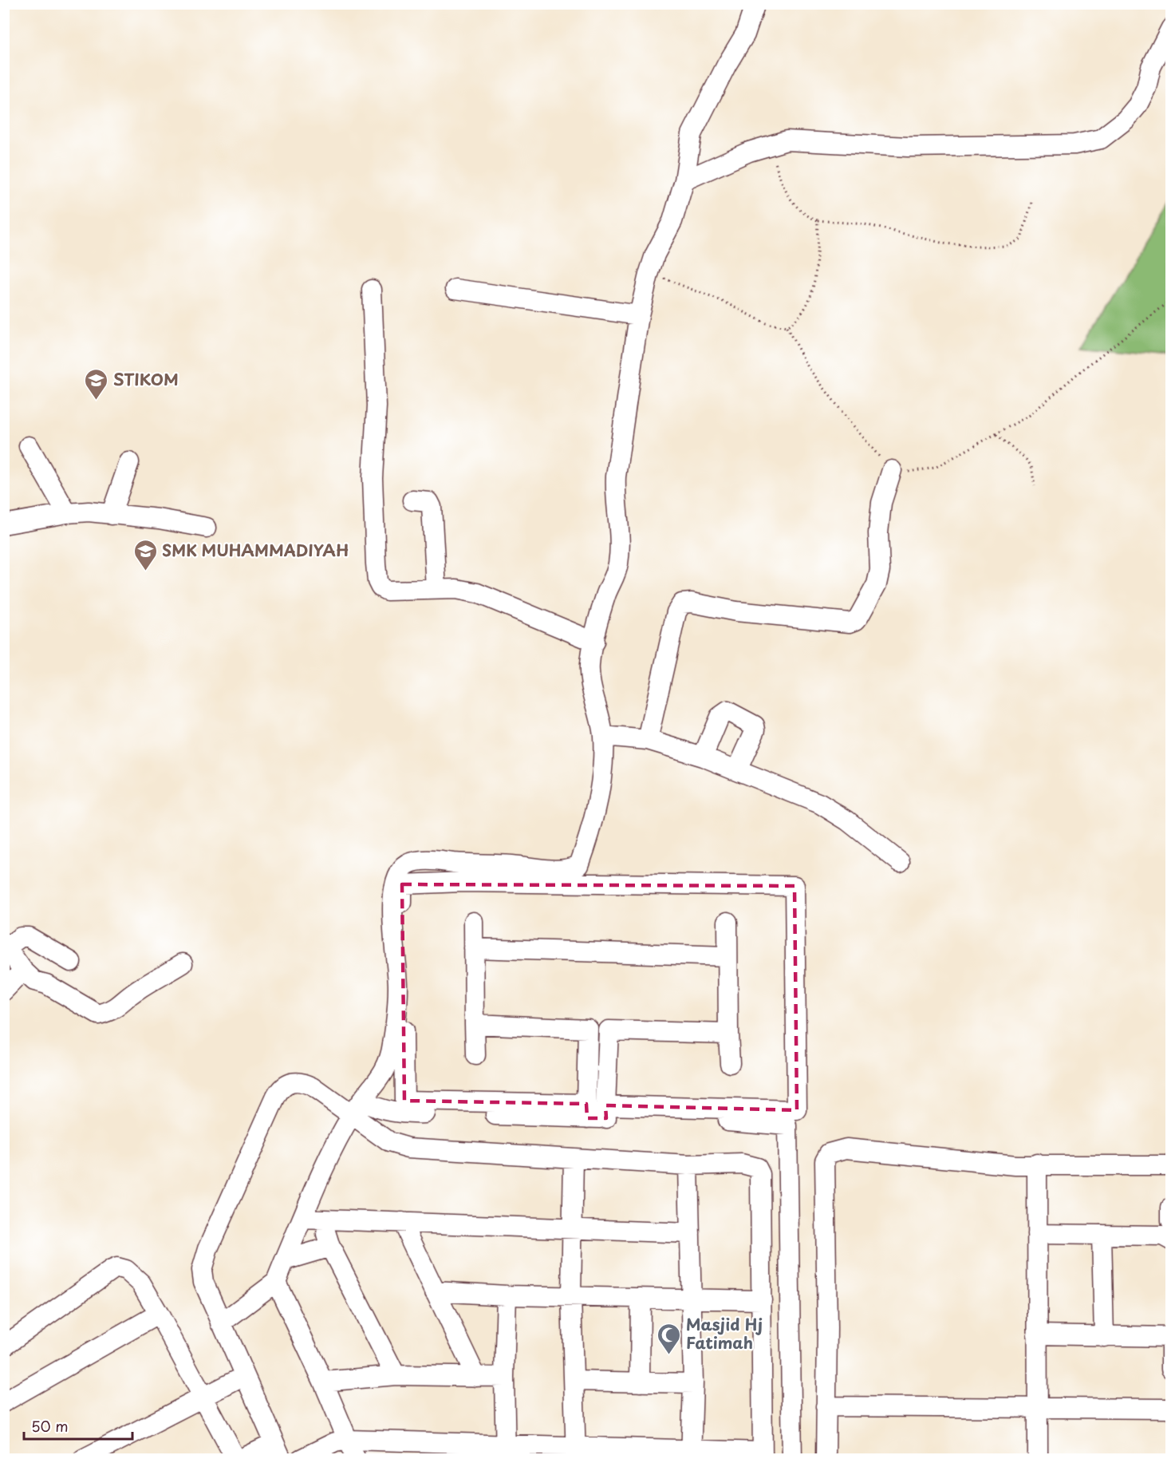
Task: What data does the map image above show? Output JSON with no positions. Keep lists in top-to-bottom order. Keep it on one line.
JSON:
{"places":{"school or university":["STIKOM","SMK MUHAMMADIYAH"],"mosque":["Masjid Hj Fatimah"]},"scale_bar":"50 m"}
